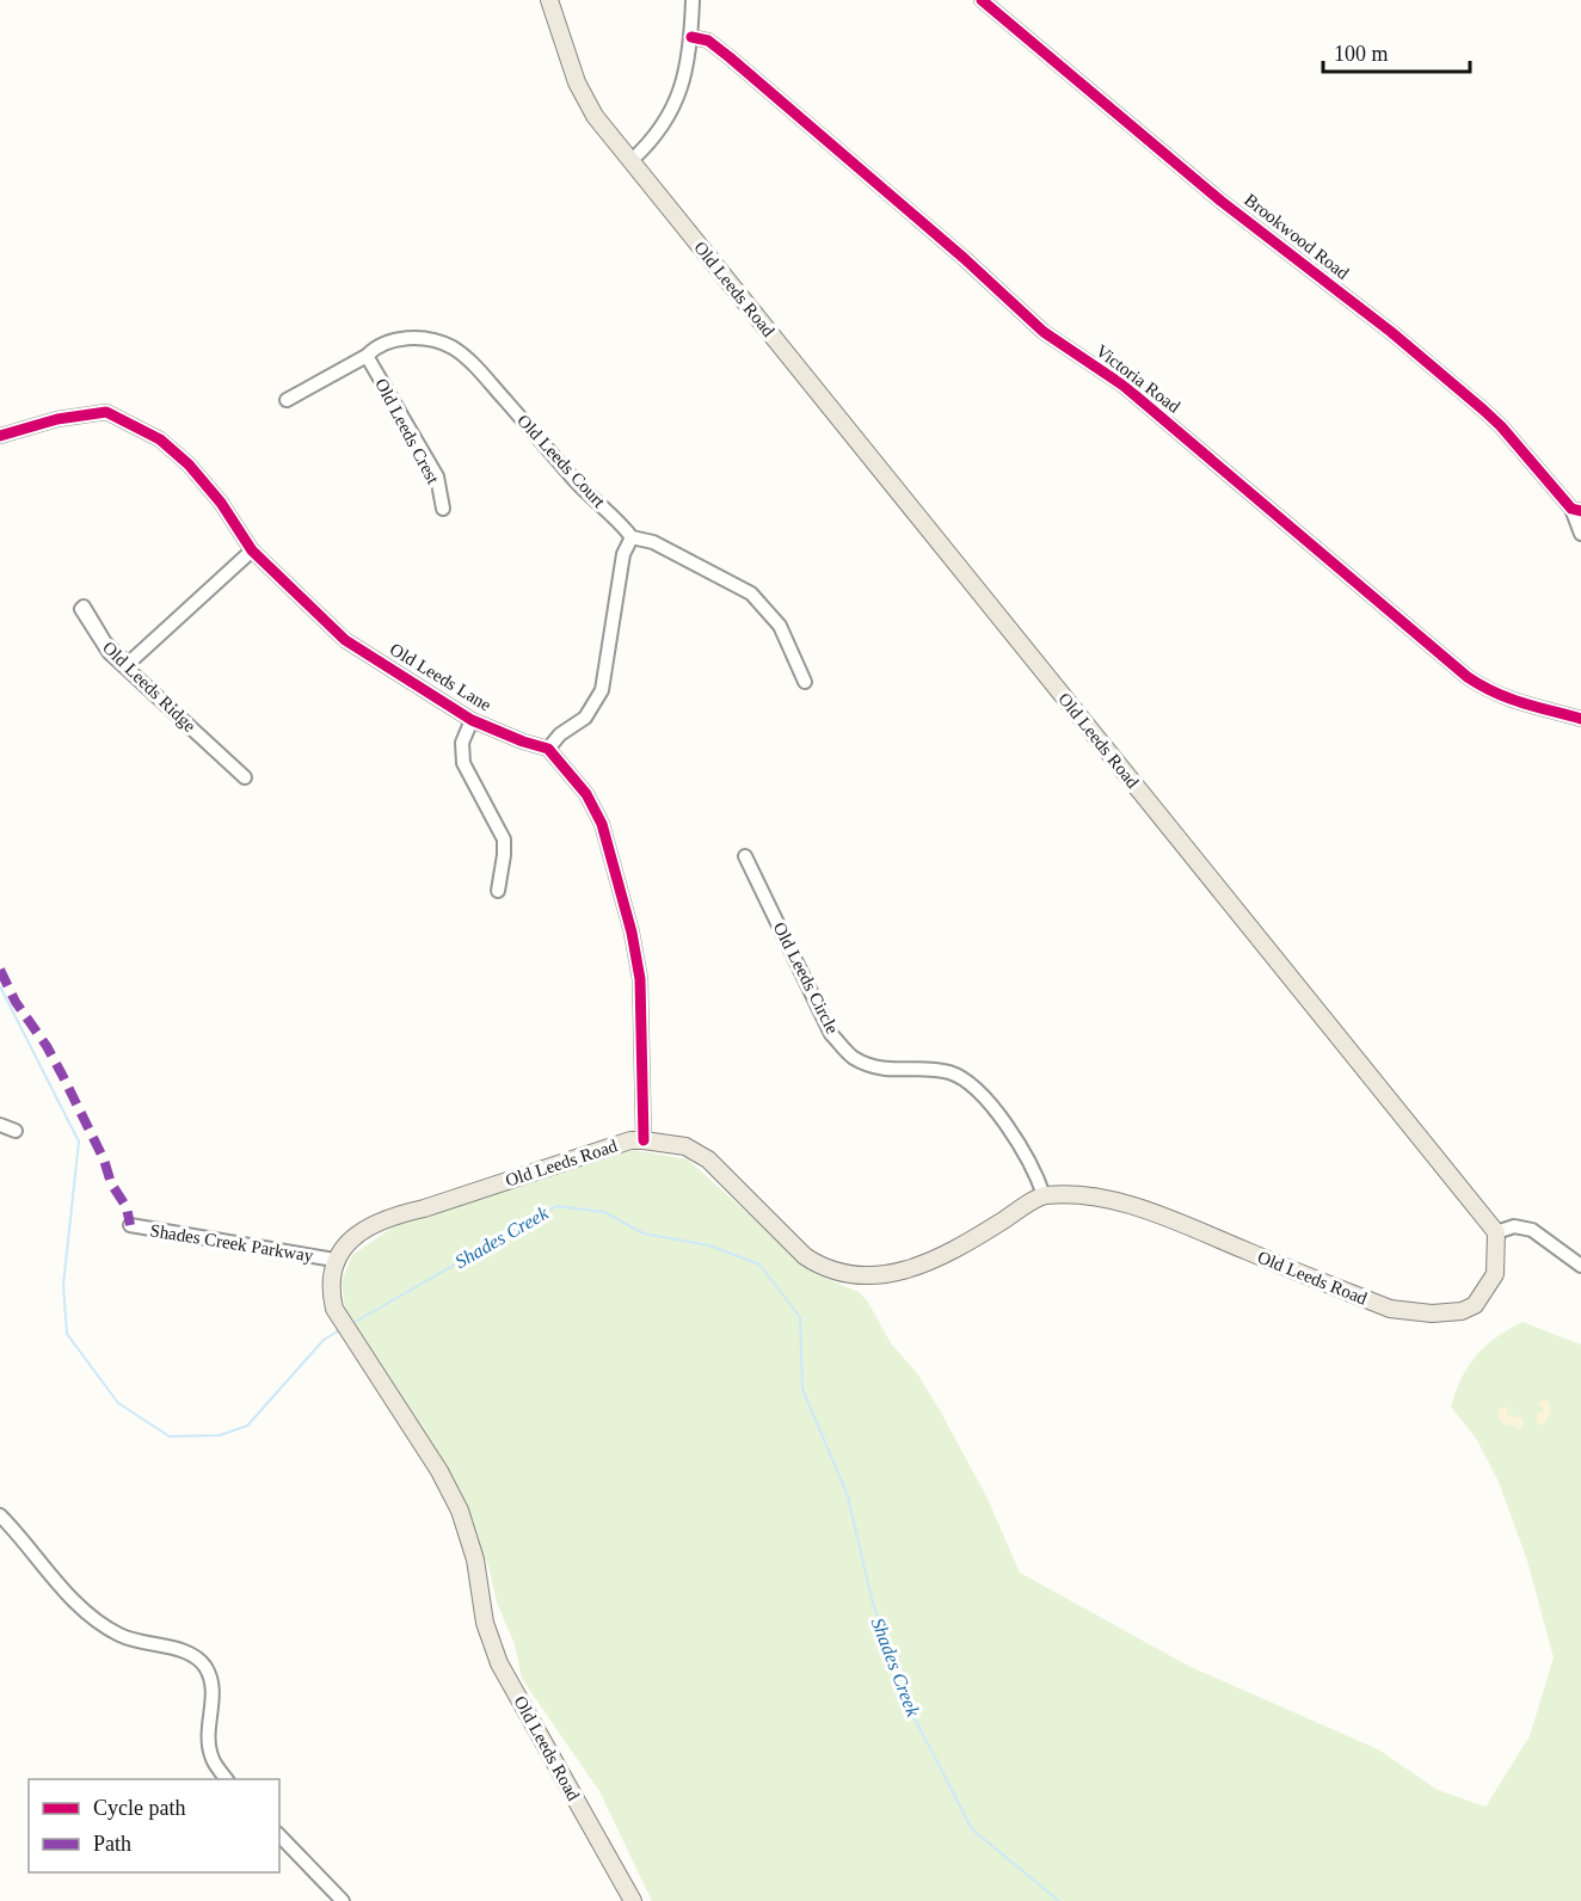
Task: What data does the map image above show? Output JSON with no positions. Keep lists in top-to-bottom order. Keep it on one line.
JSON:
{"streets":{"main road":["Old Leeds Road"],"street":["Brookwood Road","Victoria Road","Old Leeds Crest","Old Leeds Court","Old Leeds Lane","Old Leeds Ridge","Old Leeds Circle","Shades Creek Parkway"]},"crossings":[["Old Leeds Road","Old Leeds Circle"],["Old Leeds Road","Shades Creek Parkway"],["Old Leeds Crest","Old Leeds Court"],["Old Leeds Lane","Old Leeds Ridge"]],"water":["Shades Creek"],"legend":["Cycle path","Path"],"scale_bar":"100 m"}
